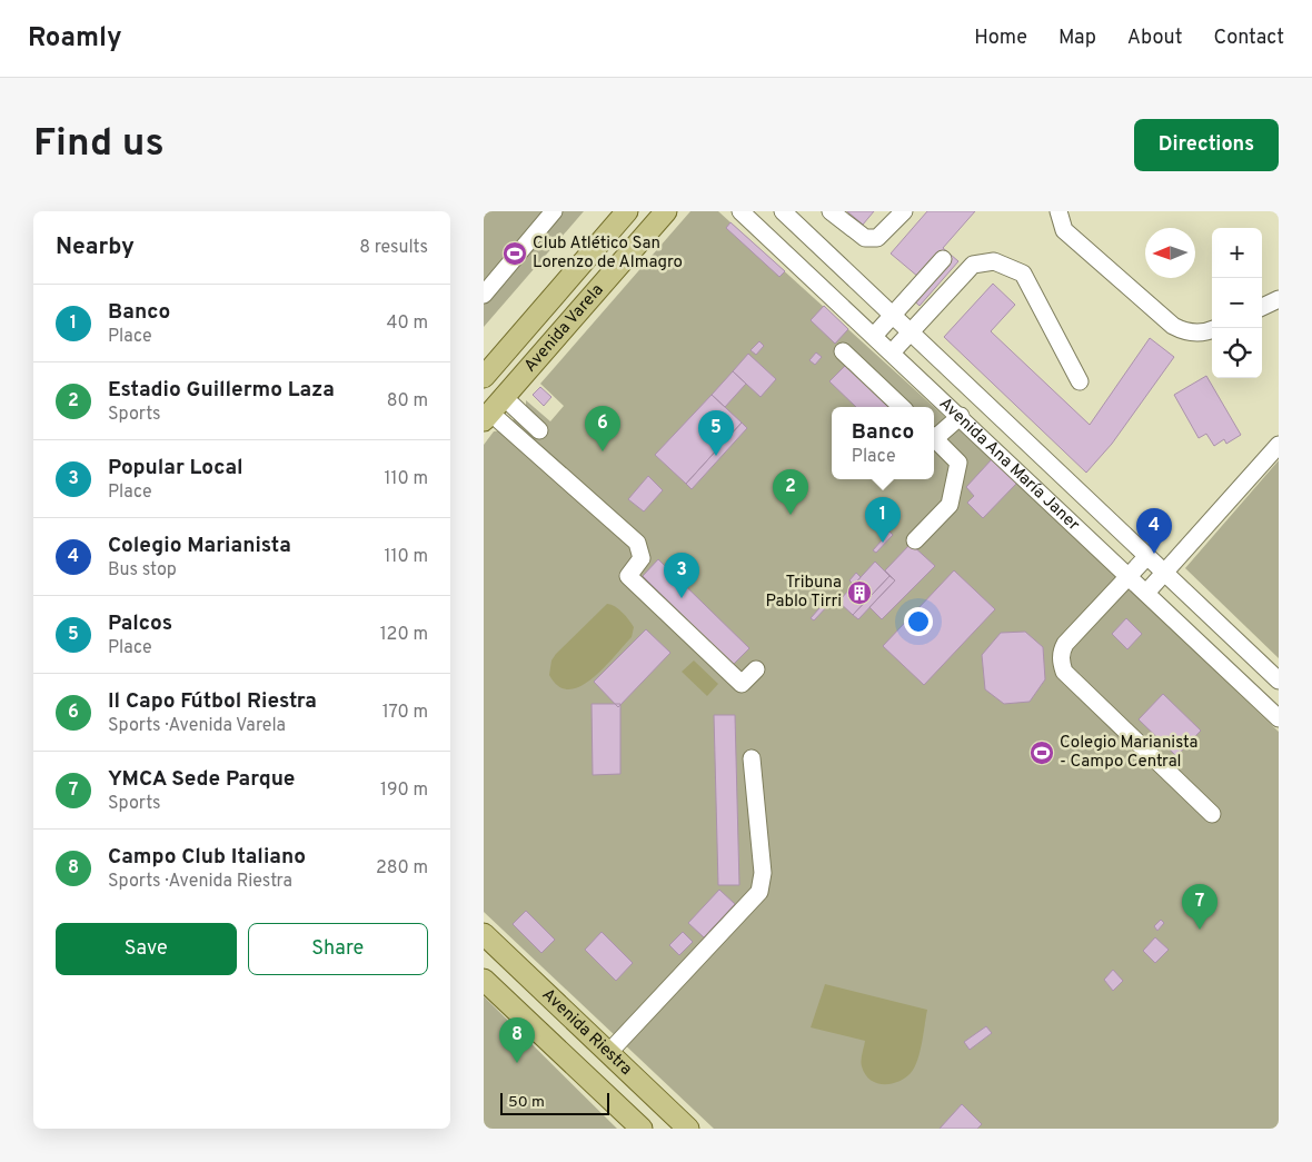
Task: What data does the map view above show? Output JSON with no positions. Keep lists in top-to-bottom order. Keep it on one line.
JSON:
{"streets":{"main road":["Avenida Varela","Avenida Riestra"],"street":["Avenida Ana María Janer"]},"places":{"sports":["Club Atlético San Lorenzo de Almagro","Colegio Marianista - Campo Central"],"building":["Tribuna Pablo Tirri"]},"scale_bar":"50 m","north":"left","page":{"header":"Roamly","nav":["Home","Map","About","Contact"],"buttons":["Directions",["Save","Share"]],"title":"Find us","heading":["Nearby","8 results"],"map_buttons":["+","−"],"list":[{"mark":"1","name":"Banco","note":"Place","value":"40 m"},{"mark":"2","name":"Estadio Guillermo Laza","note":"Sports","value":"80 m"},{"mark":"3","name":"Popular Local","note":"Place","value":"110 m"},{"mark":"4","name":"Colegio Marianista","note":"Bus stop","value":"110 m"},{"mark":"5","name":"Palcos","note":"Place","value":"120 m"},{"mark":"6","name":"Il Capo Fútbol Riestra","note":"Sports · Avenida Varela","value":"170 m"},{"mark":"7","name":"YMCA Sede Parque","note":"Sports","value":"190 m"},{"mark":"8","name":"Campo Club Italiano","note":"Sports · Avenida Riestra","value":"280 m"}],"pins":["6","5","2","1","4","3","7","8"],"popup":["Banco","Place"],"scale":"50 m"}}
